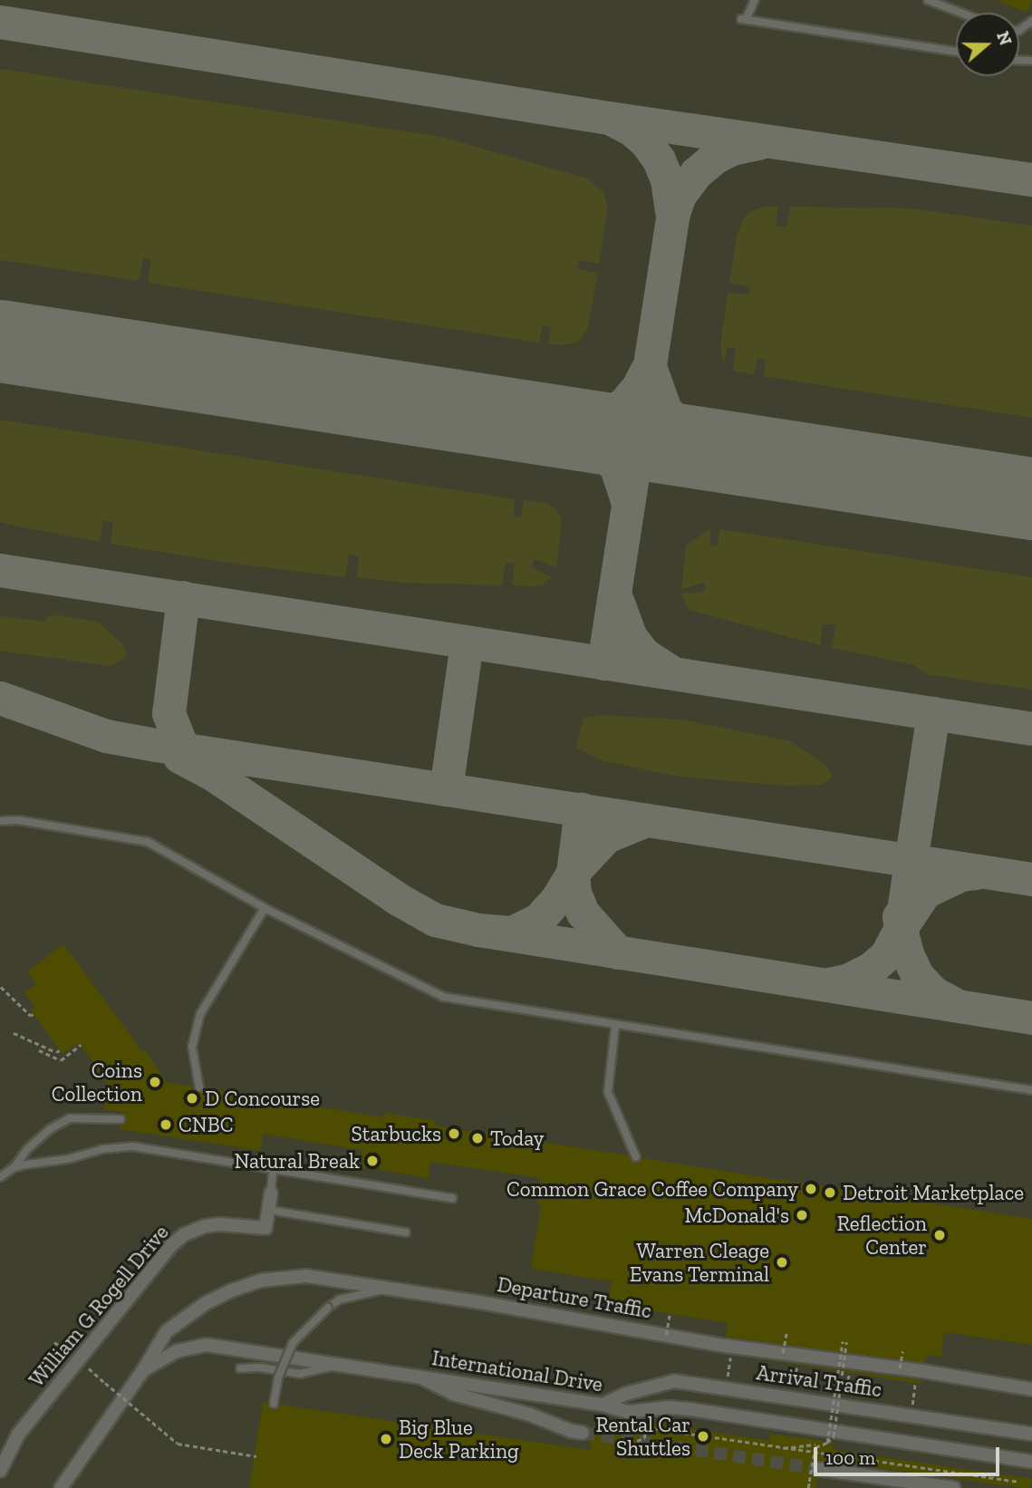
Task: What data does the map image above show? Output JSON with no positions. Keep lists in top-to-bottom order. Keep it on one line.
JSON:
{"streets":{"street":["Departure Traffic","William G Rogell Drive","International Drive","Arrival Traffic"]},"crossings":[["Departure Traffic","International Drive"],["International Drive","Arrival Traffic"]],"places":["Coins Collection","D Concourse","CNBC","Starbucks","Today","Natural Break","Common Grace Coffee Company","Detroit Marketplace","McDonald's","Reflection Center","Warren Cleage Evans Terminal","Rental Car Shuttles","Big Blue Deck Parking"],"scale_bar":"100 m","north":"right"}
